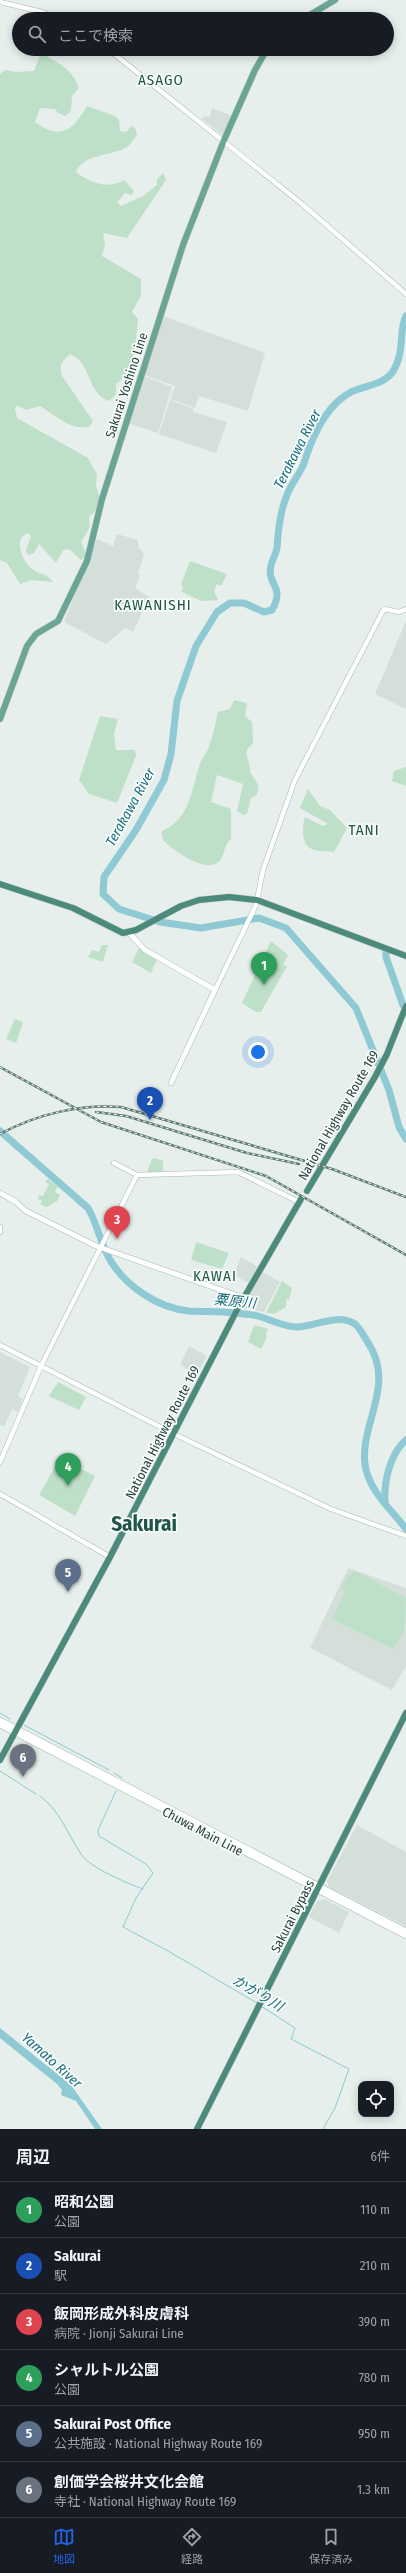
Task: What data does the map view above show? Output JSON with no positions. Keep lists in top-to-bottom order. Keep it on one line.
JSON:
{"streets":{"highway":["National Highway Route 169","Sakurai Bypass"],"main road":["Sakurai Yoshino Line","Chuwa Main Line"]},"crossings":[["National Highway Route 169","Chuwa Main Line"],["Chuwa Main Line","Sakurai Bypass"]],"districts":["ASAGO","KAWANISHI","TANI","KAWAI","Sakurai"],"water":["Terakawa River","粟原川","かがり川","Yamato River"],"page":{"search":"ここで検索","pins":["1","2","3","4","5","6"],"heading":["周辺","6件"],"list":[{"mark":"1","name":"昭和公園","note":"公園","value":"110 m"},{"mark":"2","name":"Sakurai","note":"駅","value":"210 m"},{"mark":"3","name":"飯岡形成外科皮膚科","note":"病院 · Jionji Sakurai Line","value":"390 m"},{"mark":"4","name":"シャルトル公園","note":"公園","value":"780 m"},{"mark":"5","name":"Sakurai Post Office","note":"公共施設 · National Highway Route 169","value":"950 m"},{"mark":"6","name":"創価学会桜井文化会館","note":"寺社 · National Highway Route 169","value":"1.3 km"}],"nav":["地図","経路","保存済み"]}}
